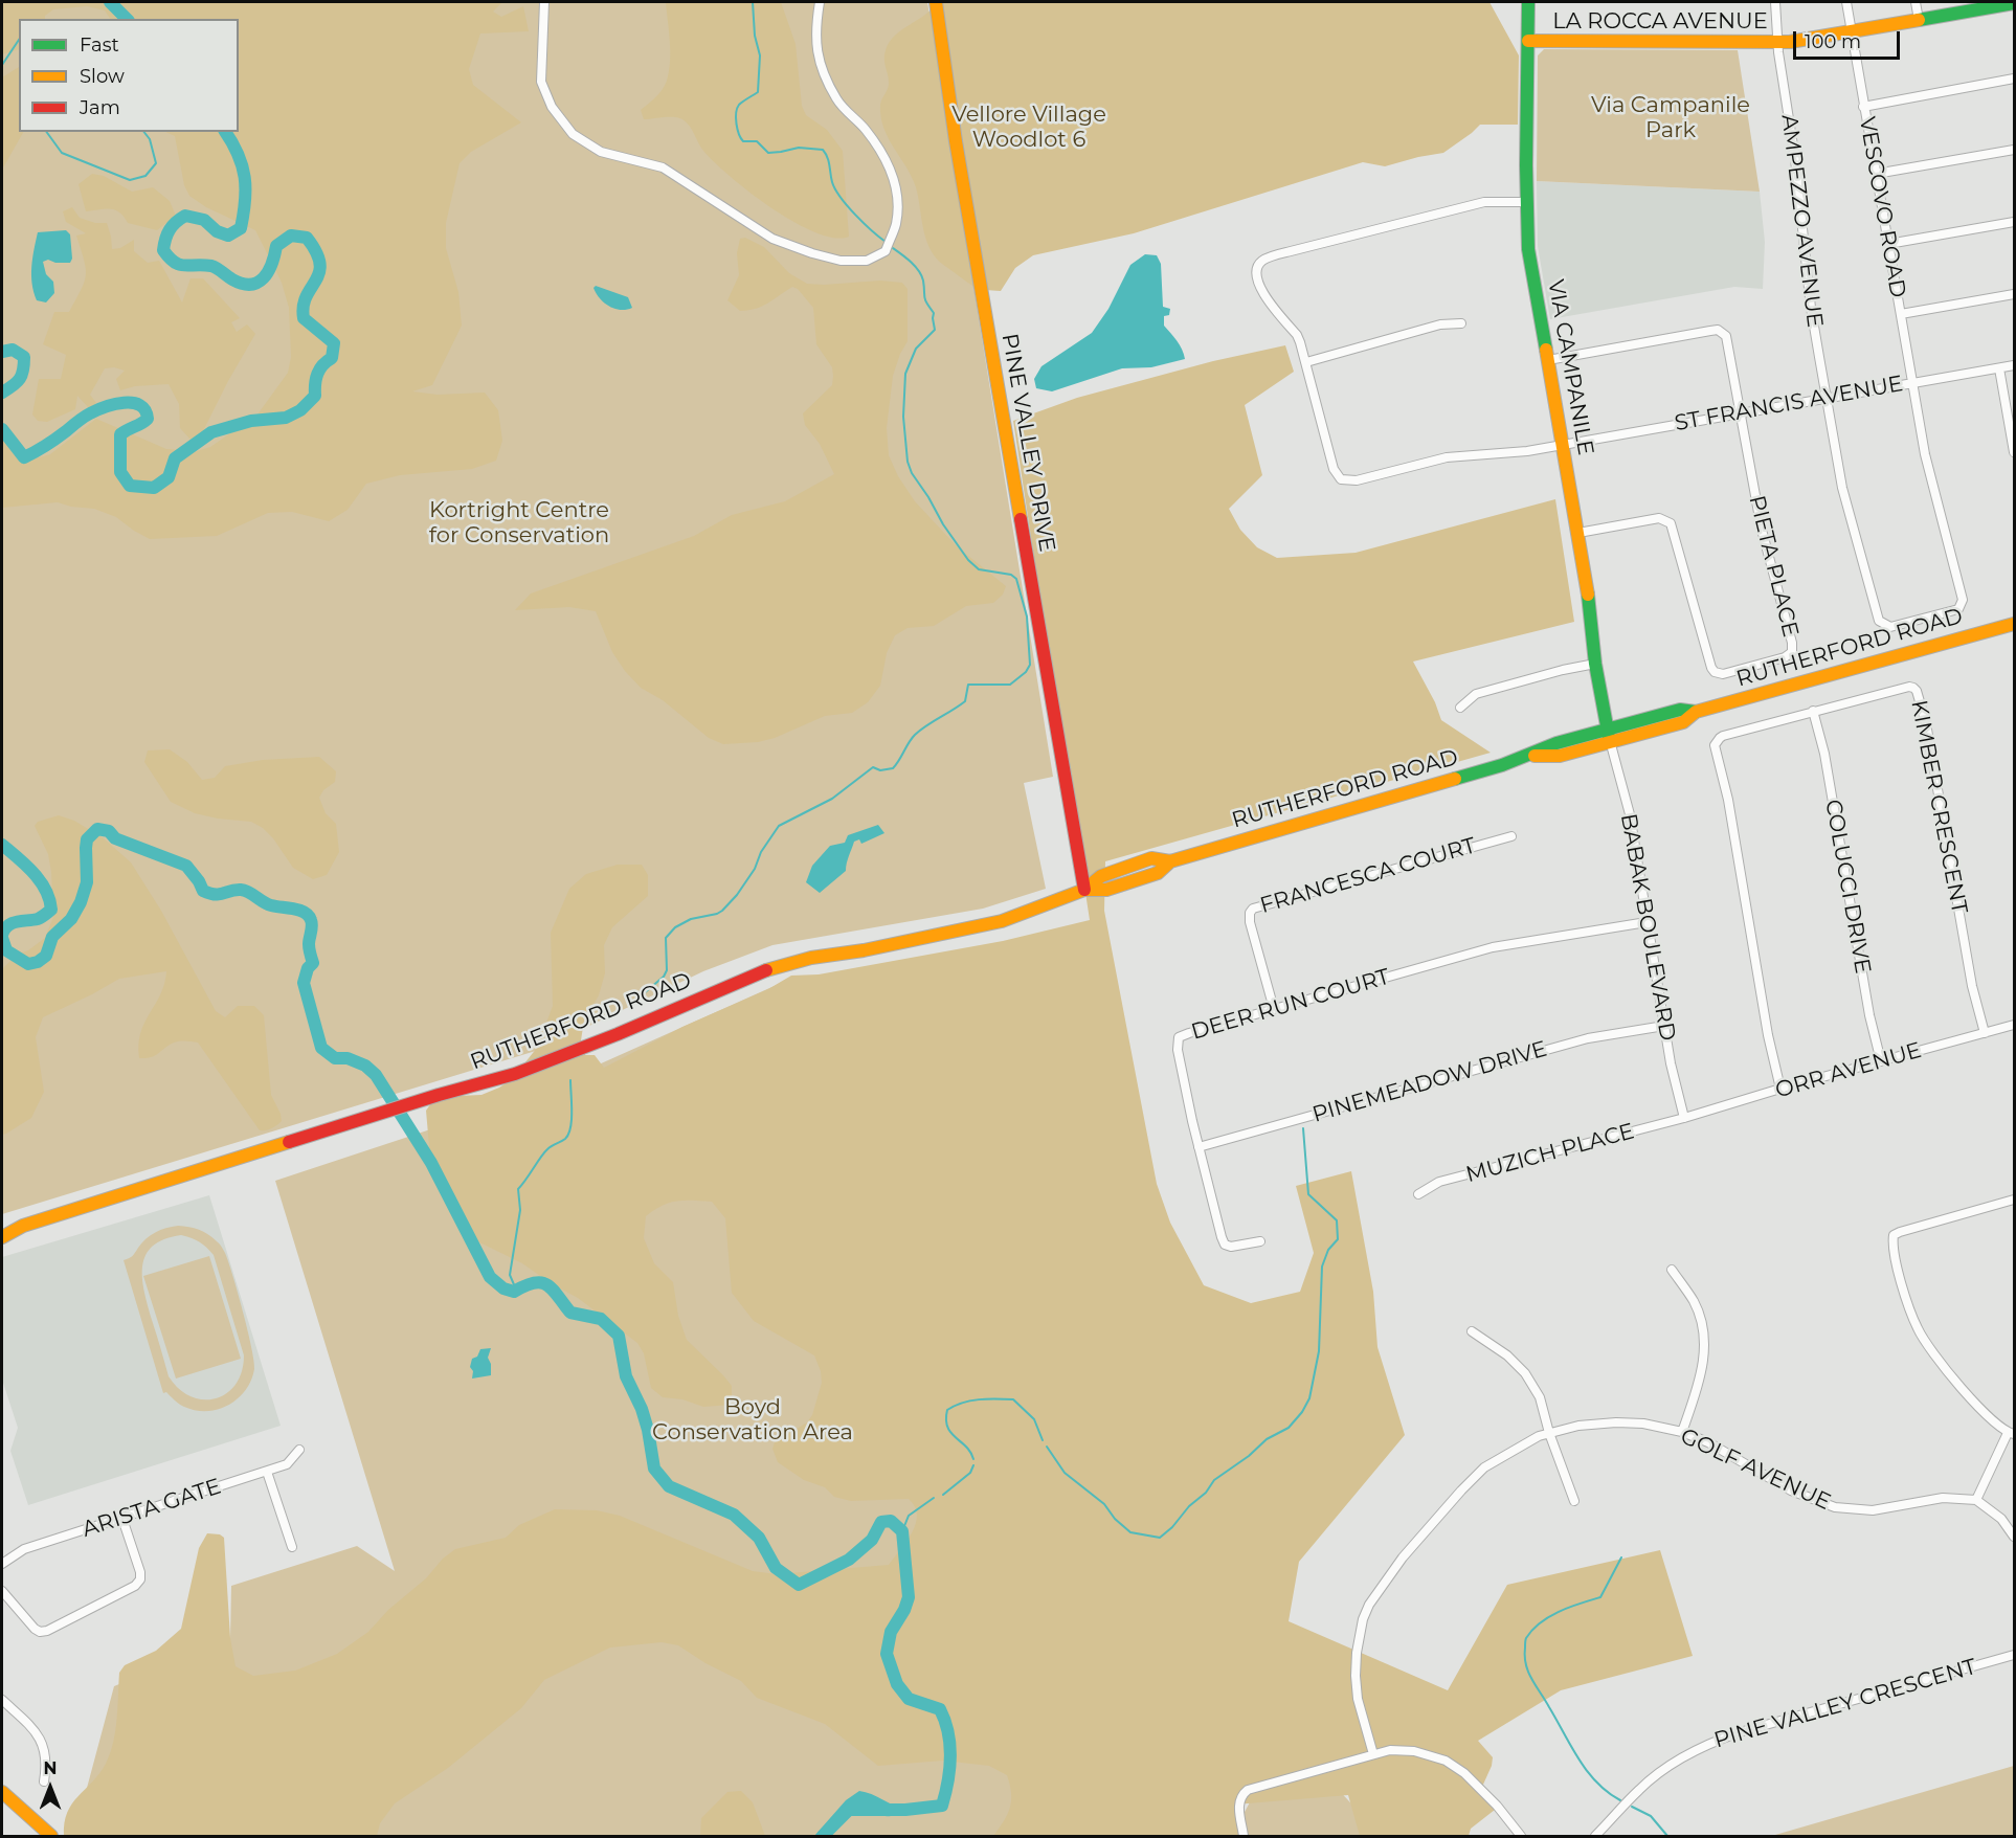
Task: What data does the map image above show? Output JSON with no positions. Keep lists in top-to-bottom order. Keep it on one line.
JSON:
{"streets":{"main road":["LA ROCCA AVENUE","VIA CAMPANILE","PINE VALLEY DRIVE","RUTHERFORD ROAD"],"street":["VESCOVO ROAD","AMPEZZO AVENUE","ST FRANCIS AVENUE","PIETA PLACE","KIMBER CRESCENT","FRANCESCA COURT","COLUCCI DRIVE","BABAK BOULEVARD","DEER RUN COURT","ORR AVENUE","PINEMEADOW DRIVE","MUZICH PLACE","GOLF AVENUE","ARISTA GATE","PINE VALLEY CRESCENT"]},"crossings":[["LA ROCCA AVENUE","VESCOVO ROAD"],["LA ROCCA AVENUE","AMPEZZO AVENUE"],["LA ROCCA AVENUE","VIA CAMPANILE"],["VESCOVO ROAD","AMPEZZO AVENUE"],["VESCOVO ROAD","ST FRANCIS AVENUE"],["AMPEZZO AVENUE","ST FRANCIS AVENUE"],["VIA CAMPANILE","ST FRANCIS AVENUE"],["VIA CAMPANILE","PIETA PLACE"],["VIA CAMPANILE","RUTHERFORD ROAD"],["VIA CAMPANILE","BABAK BOULEVARD"],["ST FRANCIS AVENUE","PIETA PLACE"],["PINE VALLEY DRIVE","RUTHERFORD ROAD"],["RUTHERFORD ROAD","BABAK BOULEVARD"],["KIMBER CRESCENT","COLUCCI DRIVE"],["KIMBER CRESCENT","ORR AVENUE"],["FRANCESCA COURT","DEER RUN COURT"],["COLUCCI DRIVE","ORR AVENUE"],["BABAK BOULEVARD","DEER RUN COURT"],["BABAK BOULEVARD","ORR AVENUE"],["BABAK BOULEVARD","PINEMEADOW DRIVE"],["BABAK BOULEVARD","MUZICH PLACE"],["DEER RUN COURT","PINEMEADOW DRIVE"],["ORR AVENUE","MUZICH PLACE"]],"parks":["Via Campanile Park","Vellore Village Woodlot 6","Kortright Centre for Conservation","Boyd Conservation Area"],"legend":["Fast","Slow","Jam"],"scale_bar":"100 m","north":"top"}
